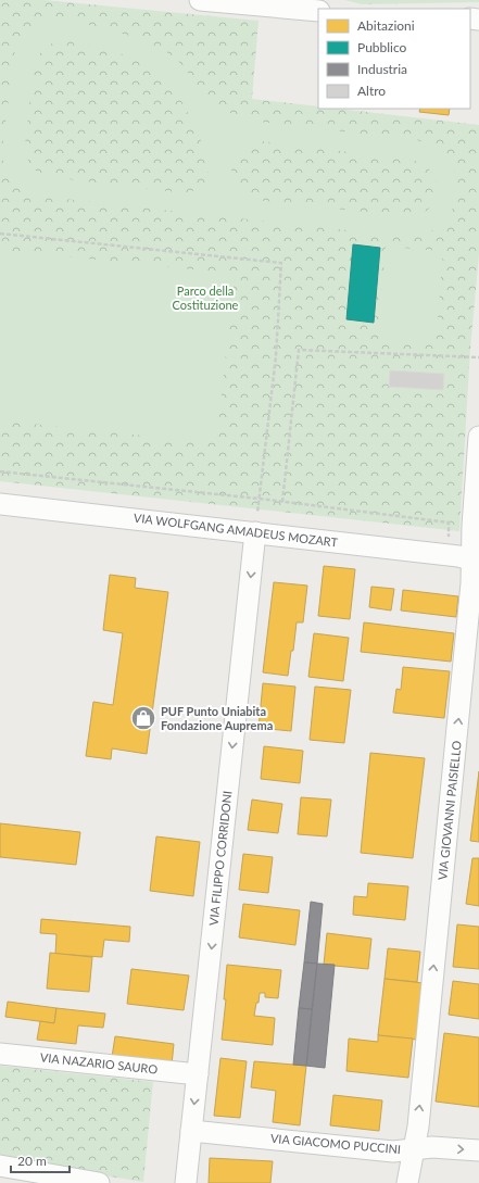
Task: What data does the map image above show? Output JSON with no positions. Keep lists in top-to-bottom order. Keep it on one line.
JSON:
{"streets":{"street":["VIA WOLFGANG AMADEUS MOZART","VIA GIOVANNI PAISIELLO","VIA FILIPPO CORRIDONI","VIA NAZARIO SAURO","VIA GIACOMO PUCCINI"]},"crossings":[["VIA WOLFGANG AMADEUS MOZART","VIA GIOVANNI PAISIELLO"],["VIA WOLFGANG AMADEUS MOZART","VIA FILIPPO CORRIDONI"],["VIA GIOVANNI PAISIELLO","VIA GIACOMO PUCCINI"],["VIA FILIPPO CORRIDONI","VIA NAZARIO SAURO"],["VIA FILIPPO CORRIDONI","VIA GIACOMO PUCCINI"]],"one_way":["VIA GIOVANNI PAISIELLO","VIA FILIPPO CORRIDONI"],"parks":["Parco della Costituzione"],"places":{"shop":["PUF Punto Uniabita Fondazione Auprema"]},"legend":["Abitazioni","Pubblico","Industria","Altro"],"scale_bar":"20 m"}
